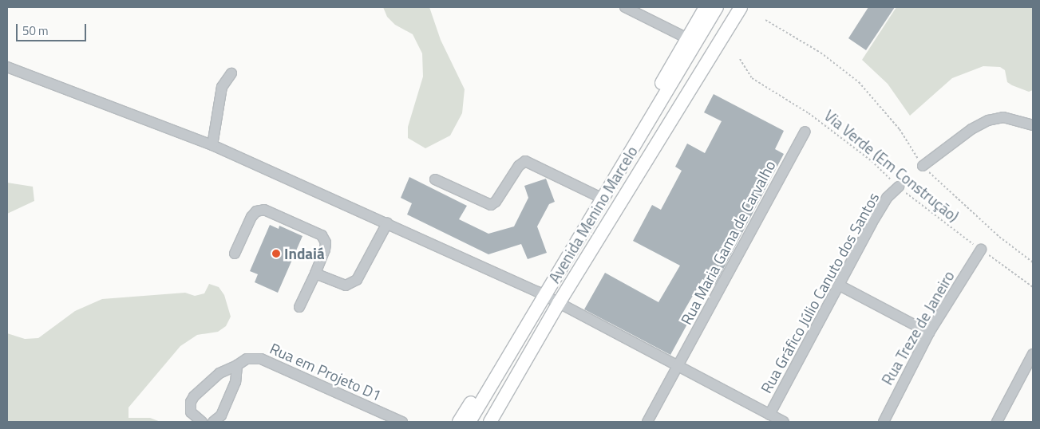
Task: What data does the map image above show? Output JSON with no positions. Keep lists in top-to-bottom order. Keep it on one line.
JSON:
{"streets":{"main road":["Avenida Menino Marcelo"],"street":["Rua Maria Gama de Carvalho","Rua Gráfico Júlio Canuto dos Santos","Rua Treze de Janeiro","Rua em Projeto D1"],"path":["Via Verde (Em Construção)"]},"crossings":[["Via Verde (Em Construção)","Rua Gráfico Júlio Canuto dos Santos"],["Via Verde (Em Construção)","Rua Treze de Janeiro"]],"places":["Indaiá"],"scale_bar":"50 m"}
